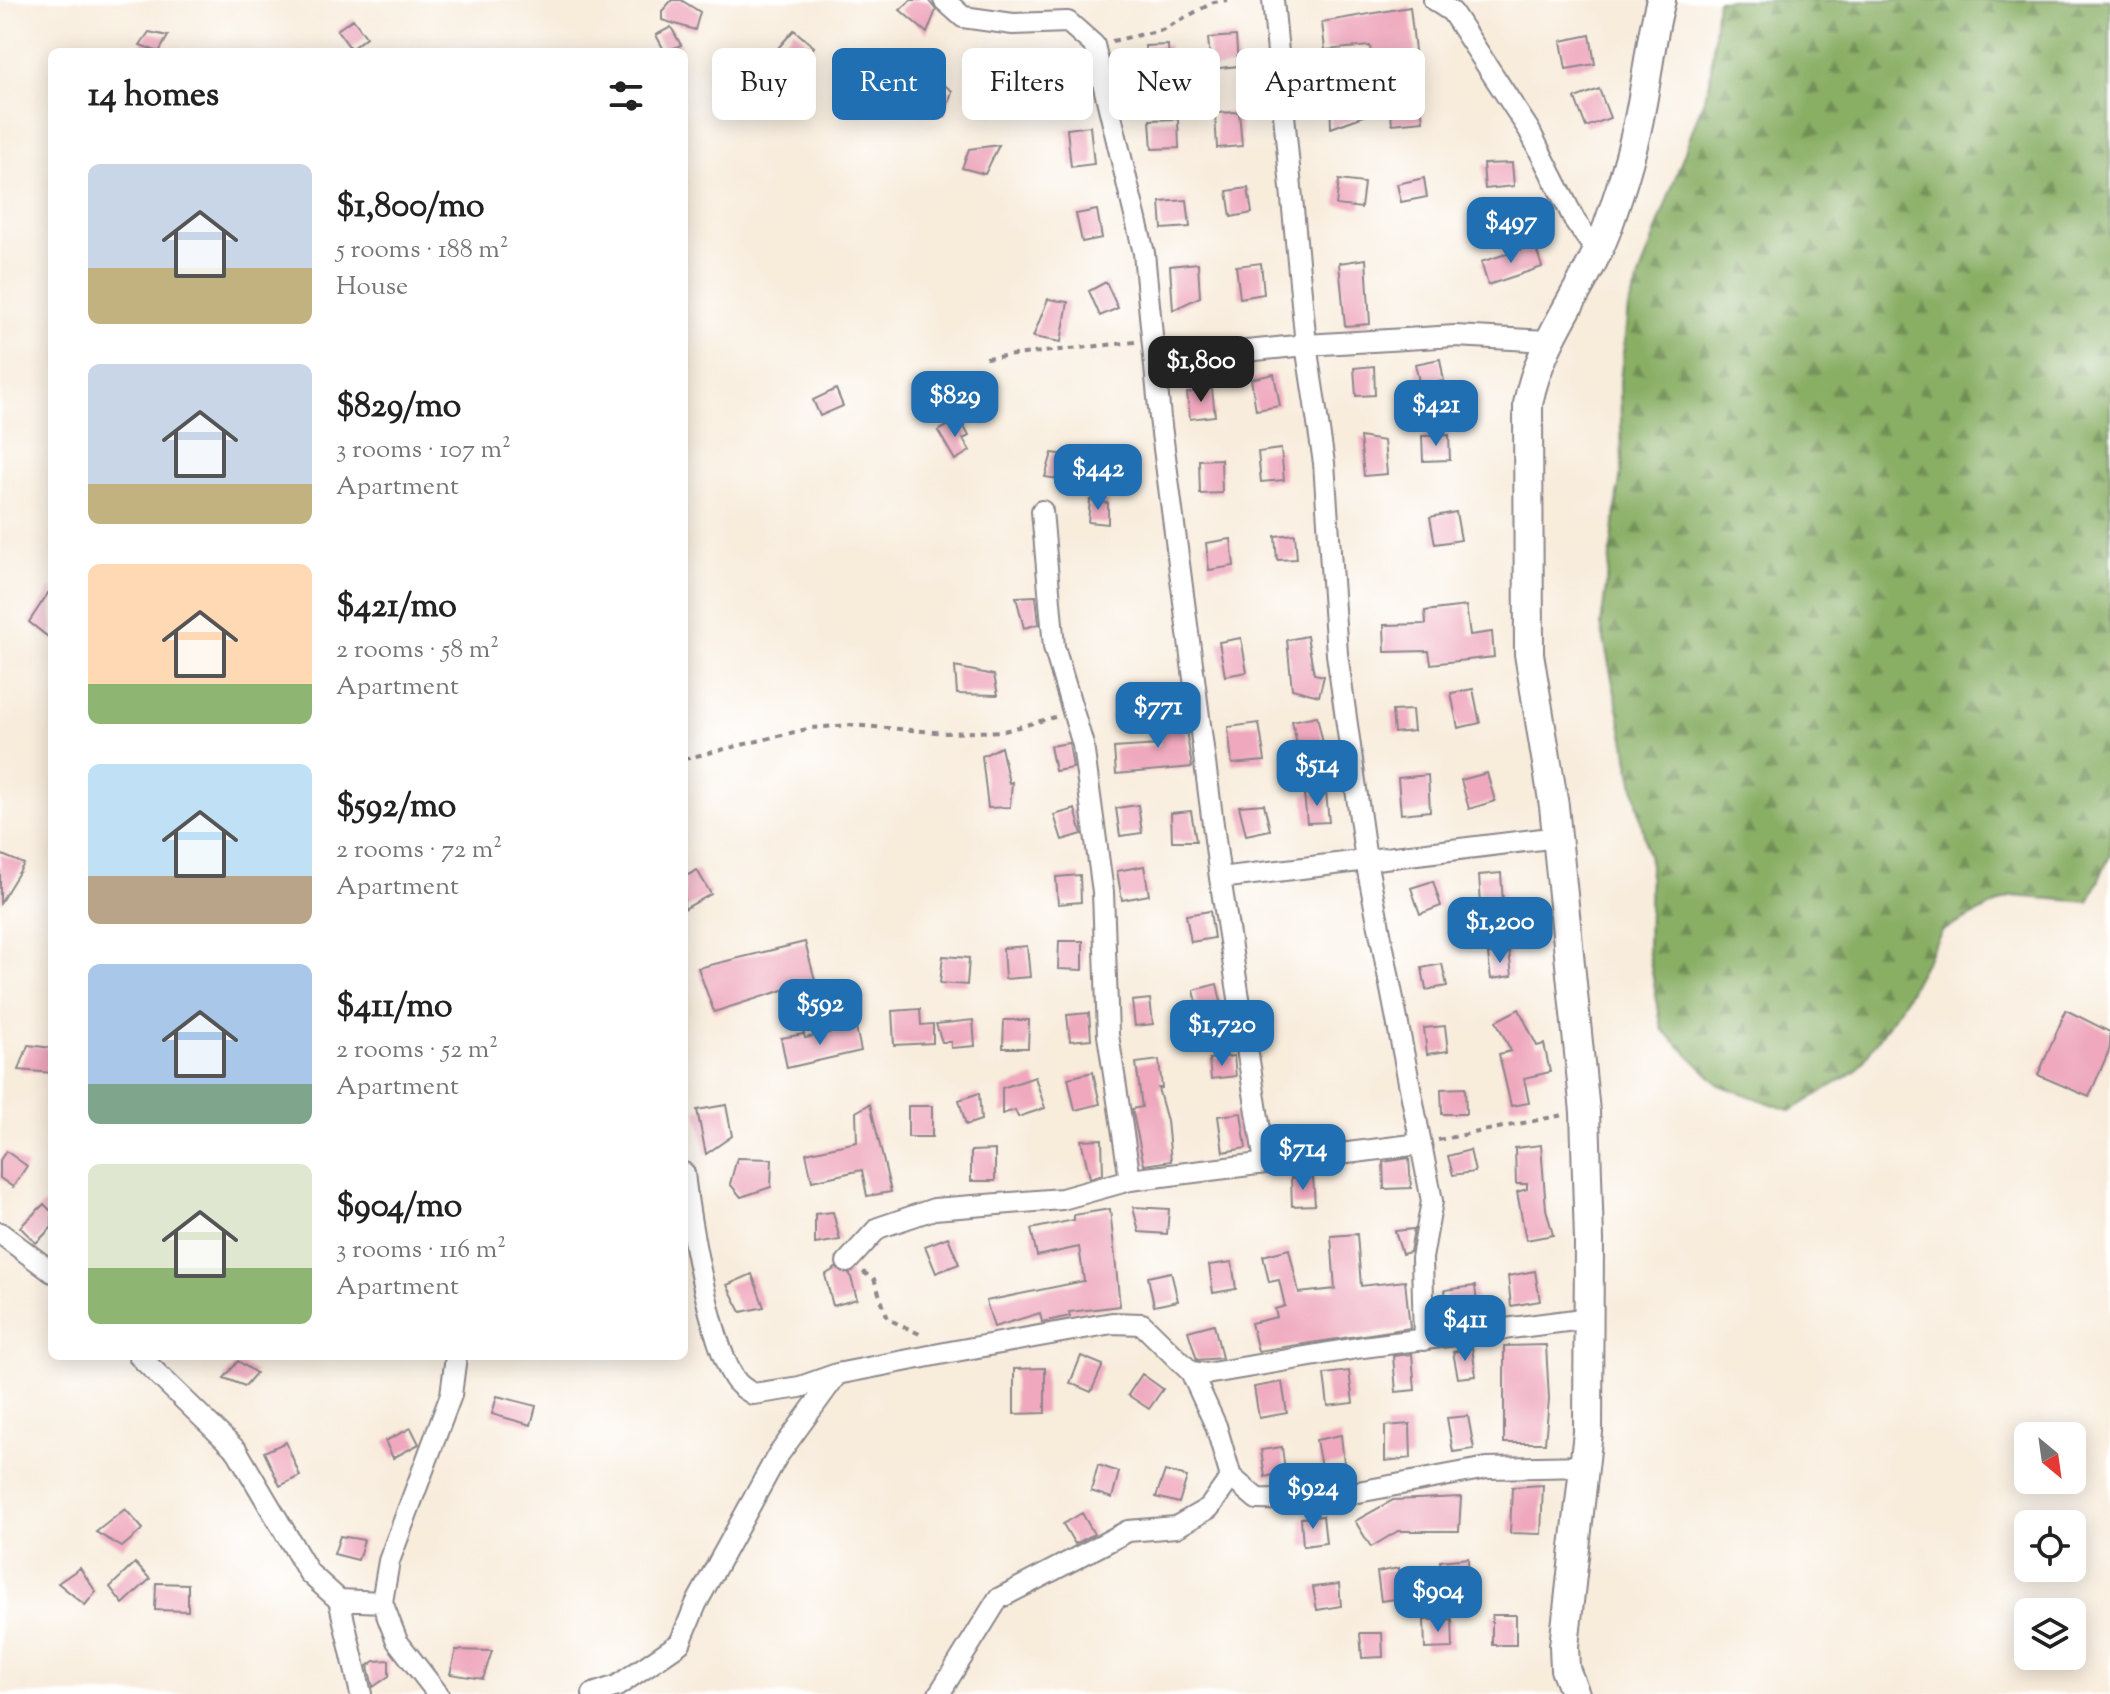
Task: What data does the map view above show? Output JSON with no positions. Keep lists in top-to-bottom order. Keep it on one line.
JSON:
{"north":"bottom right","page":{"chip":["Buy","Rent","Filters","New","Apartment"],"heading":"14 homes","list":[{"name":"$1,800/mo","note":"5 rooms · 188 m² · House"},{"name":"$829/mo","note":"3 rooms · 107 m² · Apartment"},{"name":"$421/mo","note":"2 rooms · 58 m² · Apartment"},{"name":"$592/mo","note":"2 rooms · 72 m² · Apartment"},{"name":"$411/mo","note":"2 rooms · 52 m² · Apartment"},{"name":"$904/mo","note":"3 rooms · 116 m² · Apartment"}],"price":["$497","$1,800","$829","$421","$442","$771","$514","$1,200","$592","$1,720","$714","$411","$924","$904"]}}
